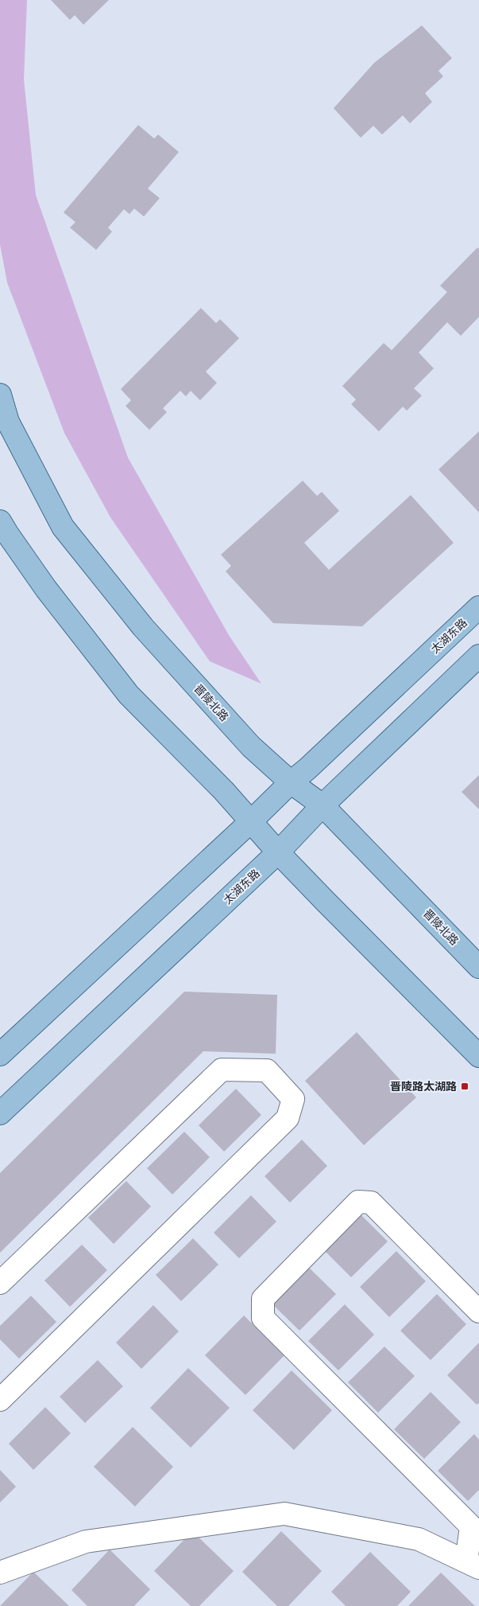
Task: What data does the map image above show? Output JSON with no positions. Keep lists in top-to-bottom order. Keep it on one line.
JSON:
{"streets":{"main road":["太湖东路","晋陵北路"]},"crossings":[["太湖东路","晋陵北路"]],"places":{"transit":["晋陵路太湖路"]}}
